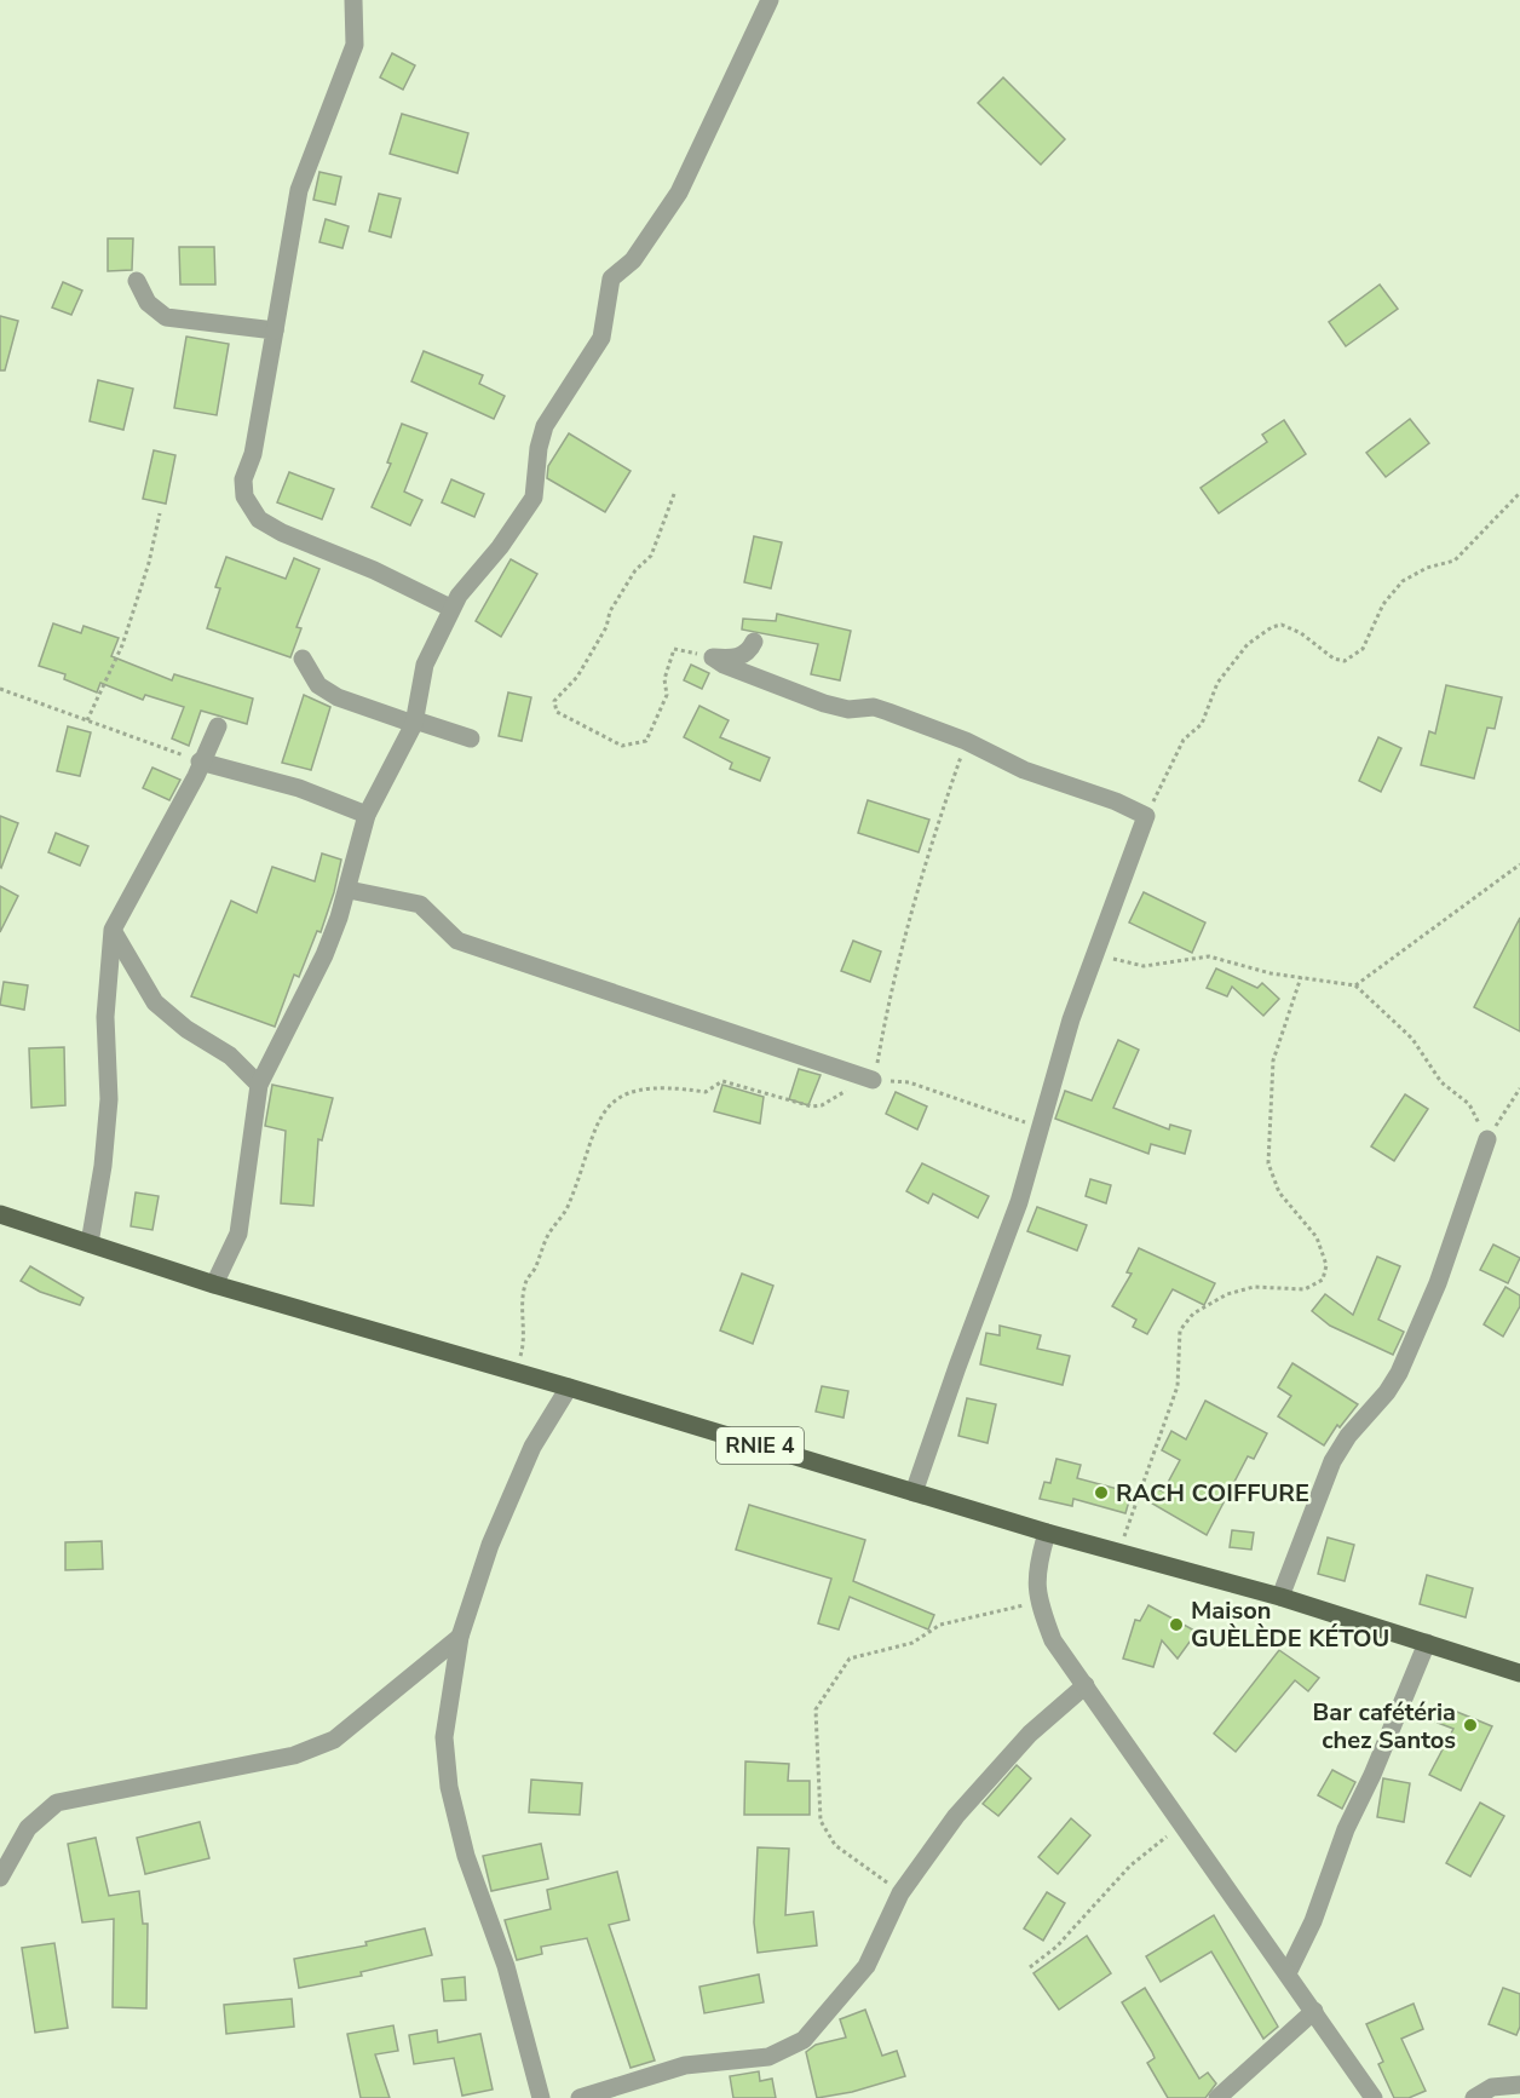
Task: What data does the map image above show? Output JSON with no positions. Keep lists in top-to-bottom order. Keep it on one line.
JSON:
{"streets":{"main road":["RNIE 4"]},"places":["RACH COIFFURE","Maison GUÈLÈDE KÉTOU","Bar cafétéria chez Santos"]}
